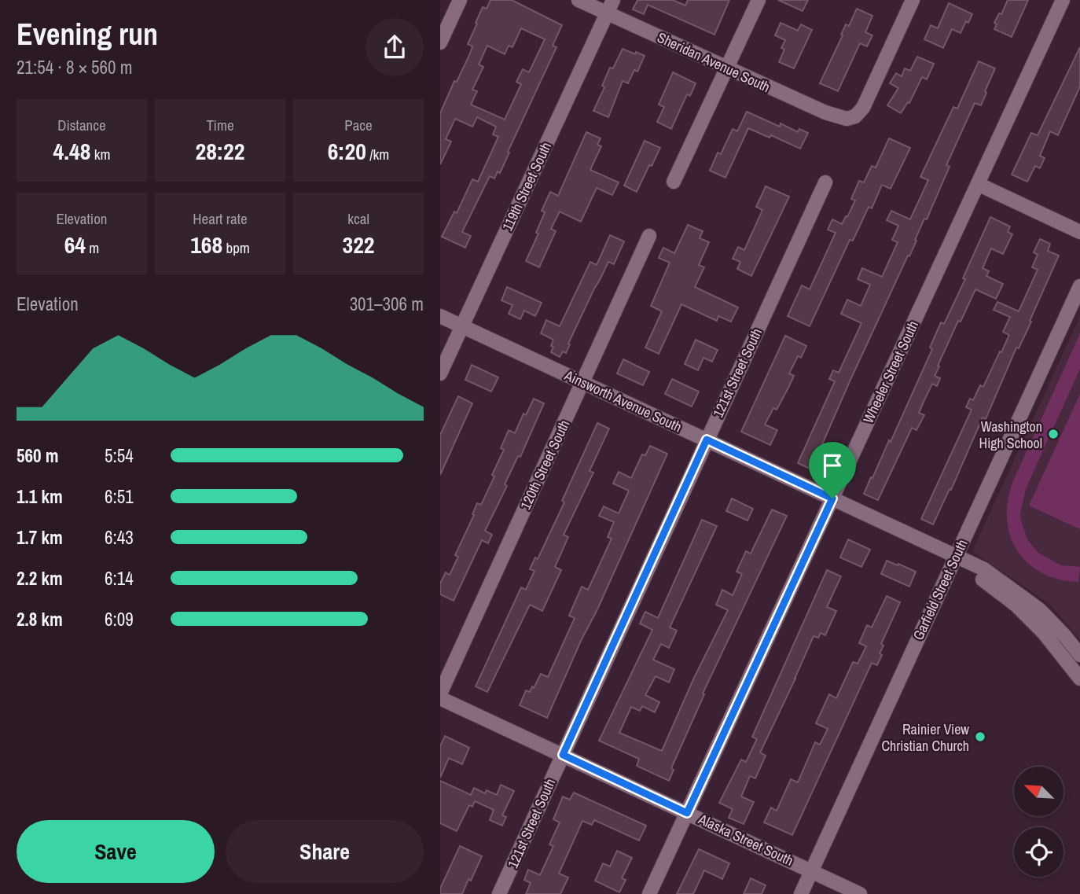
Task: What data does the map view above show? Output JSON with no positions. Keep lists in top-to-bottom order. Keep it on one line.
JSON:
{"streets":{"street":["Sheridan Avenue South","119th Street South","Wheeler Street South","121st Street South","Ainsworth Avenue South","120th Street South","Garfield Street South","Alaska Street South"]},"crossings":[["Sheridan Avenue South","119th Street South"],["119th Street South","Ainsworth Avenue South"],["Wheeler Street South","Ainsworth Avenue South"],["Wheeler Street South","Alaska Street South"],["121st Street South","Ainsworth Avenue South"],["121st Street South","Alaska Street South"],["Ainsworth Avenue South","120th Street South"],["Ainsworth Avenue South","Garfield Street South"],["Garfield Street South","Alaska Street South"]],"places":["Washington High School","Rainier View Christian Church"],"north":"top left","page":{"heading":["Evening run","21:54 · 8 × 560 m"],"stats":[["Distance","4.48 km"],["Time","28:22"],["Pace","6:20 /km"],["Elevation","64 m"],["Heart rate","168 bpm"],["kcal","322"]],"chart":["Elevation","301–306 m"],"list":[{"name":"560 m","note":"5:54"},{"name":"1.1 km","note":"6:51"},{"name":"1.7 km","note":"6:43"},{"name":"2.2 km","note":"6:14"},{"name":"2.8 km","note":"6:09"}],"buttons":["Save","Share"]}}
